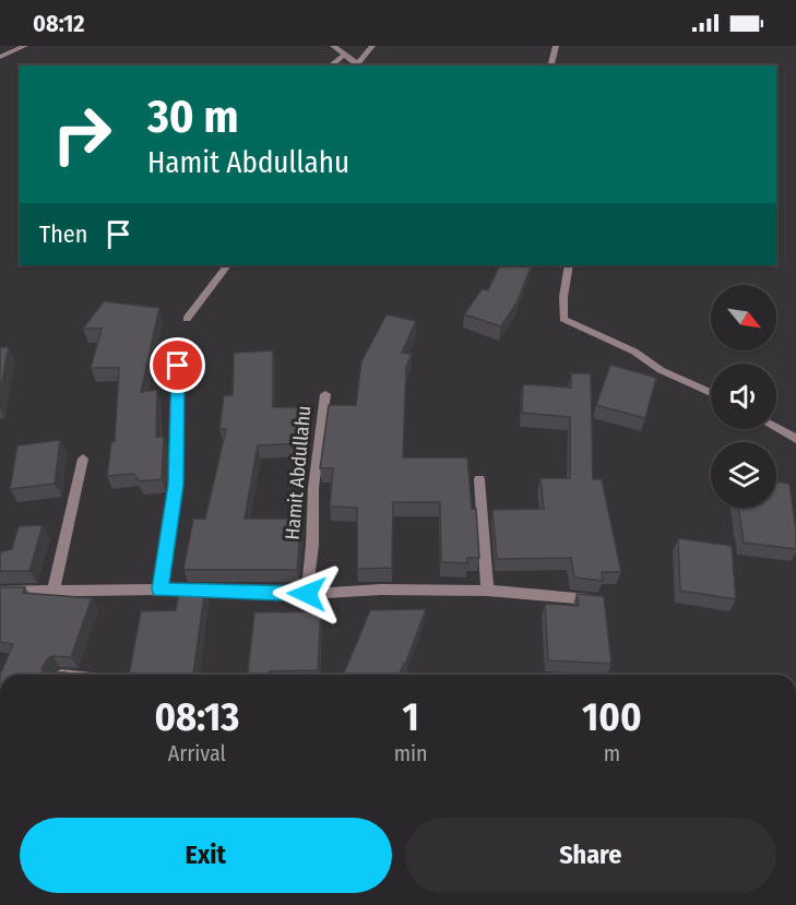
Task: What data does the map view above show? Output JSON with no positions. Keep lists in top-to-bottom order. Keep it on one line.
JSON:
{"streets":{"street":["Hamit Abdullahu"]},"north":"bottom right","page":{"status":"08:12","turn":["30 m","Hamit Abdullahu"],"then":"Then","eta":["08:13","Arrival","1","min","100","m"],"buttons":["Exit","Share"]}}
